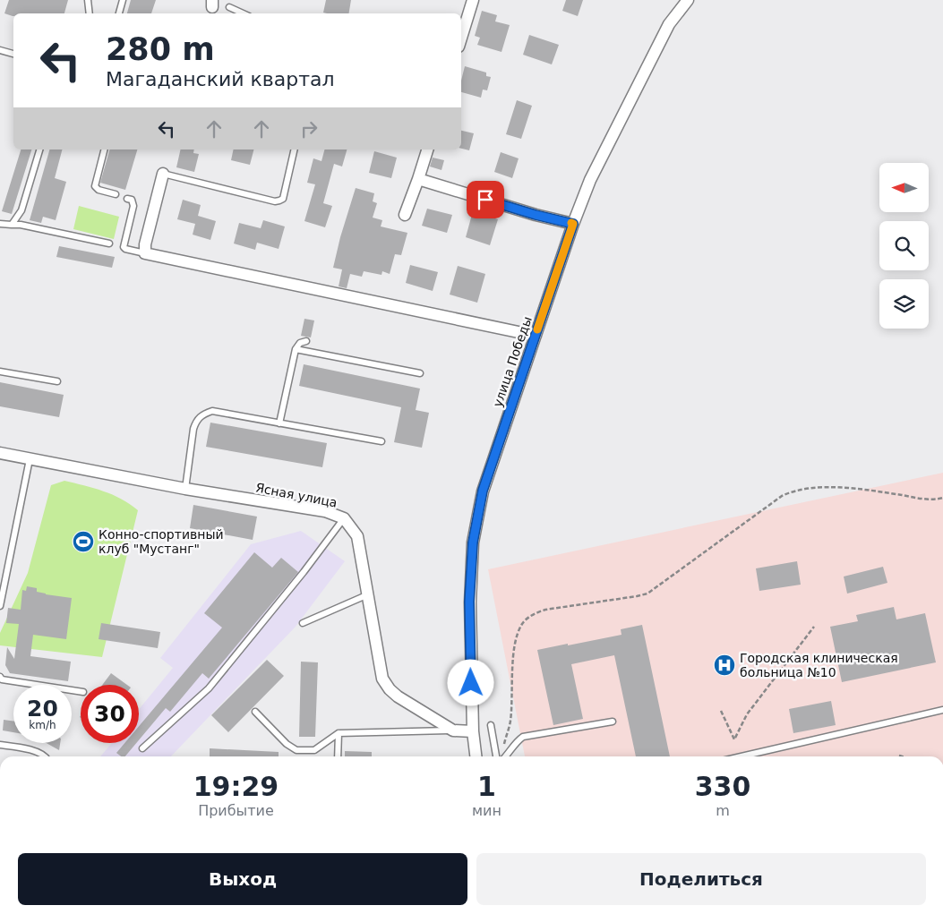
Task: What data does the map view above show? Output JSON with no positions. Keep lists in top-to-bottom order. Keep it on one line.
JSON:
{"streets":{"street":["улица Победы","Ясная улица"]},"crossings":[["улица Победы","Ясная улица"]],"places":{"sports":["Конно-спортивный клуб \"Мустанг\""],"hospital":["Городская клиническая больница №10"]},"north":"left","page":{"turn":["280 m","Магаданский квартал"],"speed":"20 km/h","limit":"30","eta":["19:29","Прибытие","1","мин","330","m"],"buttons":["Выход","Поделиться"]}}
